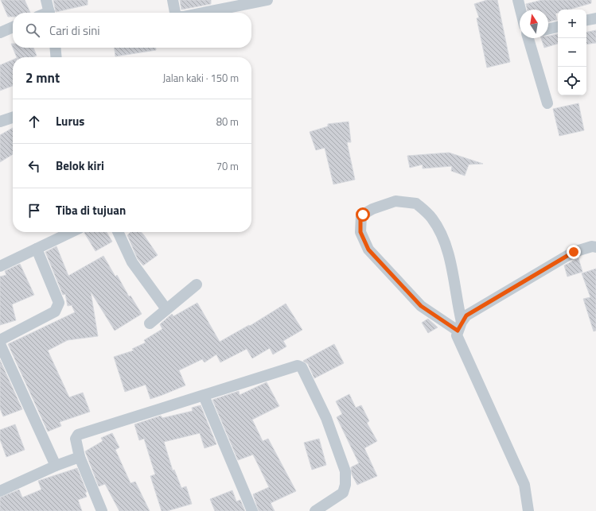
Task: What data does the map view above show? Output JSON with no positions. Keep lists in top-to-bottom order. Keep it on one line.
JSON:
{"north":"top","page":{"map_buttons":["+","−"],"search":"Cari di sini","heading":["2 mnt","Jalan kaki · 150 m"],"list":[["Lurus","80 m"],["Belok kiri","70 m"],"Tiba di tujuan"]}}
